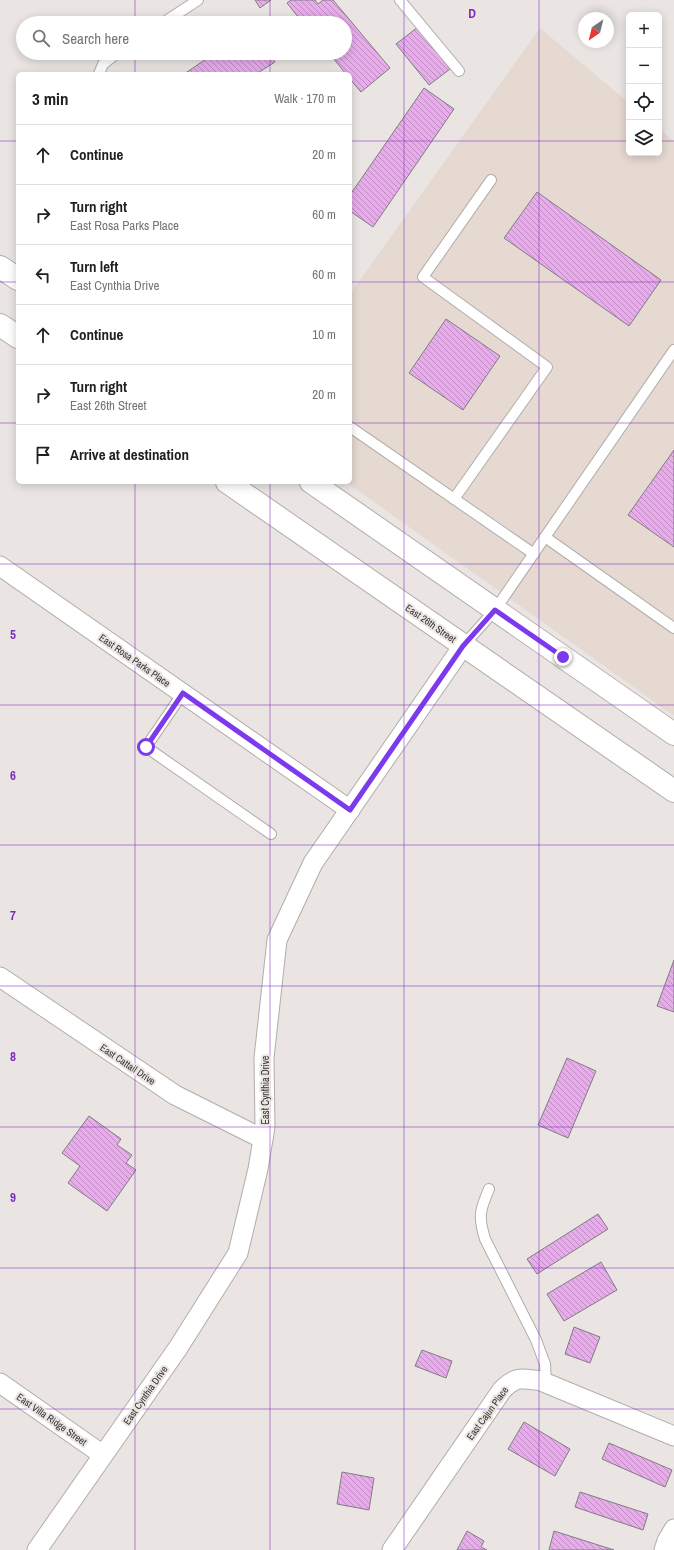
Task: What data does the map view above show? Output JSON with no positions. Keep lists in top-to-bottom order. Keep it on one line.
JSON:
{"streets":{"main road":["East 26th Street"],"street":["East Rosa Parks Place","East Cattail Drive","East Cynthia Drive","East Cajun Place","East Villa Ridge Street"]},"crossings":[["East 26th Street","East Cynthia Drive"],["East Rosa Parks Place","East Cynthia Drive"],["East Cattail Drive","East Cynthia Drive"],["East Cynthia Drive","East Villa Ridge Street"]],"north":"bottom left","page":{"map_buttons":["+","−"],"search":"Search here","heading":["3 min","Walk · 170 m"],"list":[["Continue","20 m"],["Turn right","East Rosa Parks Place","60 m"],["Turn left","East Cynthia Drive","60 m"],["Continue","10 m"],["Turn right","East 26th Street","20 m"],"Arrive at destination"]},"grid":{"columns":["D"],"rows":["5","6","7","8","9"]}}
